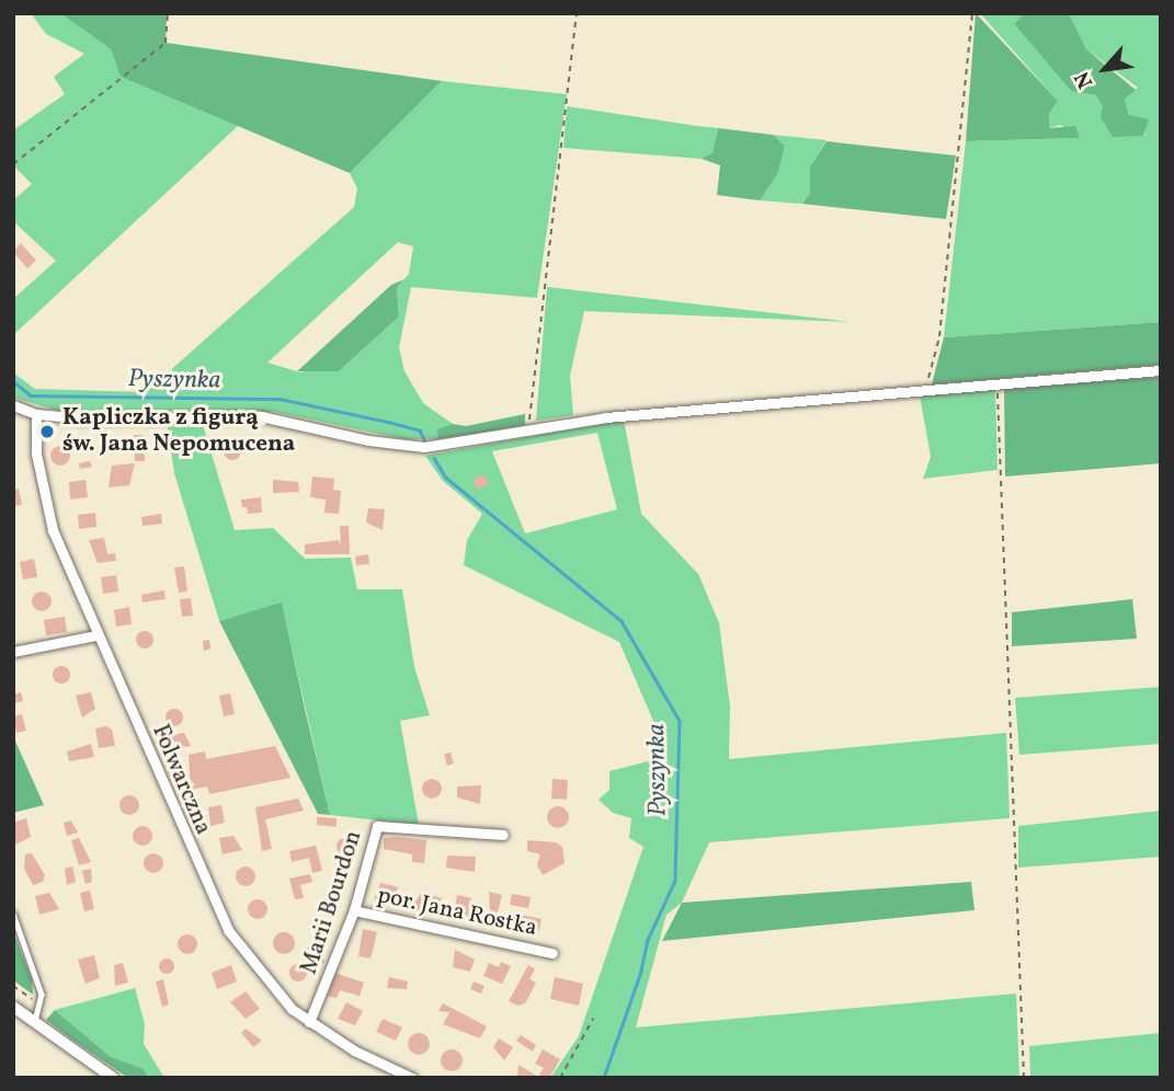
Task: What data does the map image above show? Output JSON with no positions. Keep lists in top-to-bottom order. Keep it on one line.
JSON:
{"streets":{"street":["Folwarczna","Marii Bourdon","por. Jana Rostka"]},"crossings":[["Folwarczna","Marii Bourdon"],["Marii Bourdon","por. Jana Rostka"]],"water":["Pyszynka"],"places":["Kapliczka z figurą św. Jana Nepomucena"],"north":"bottom left"}
